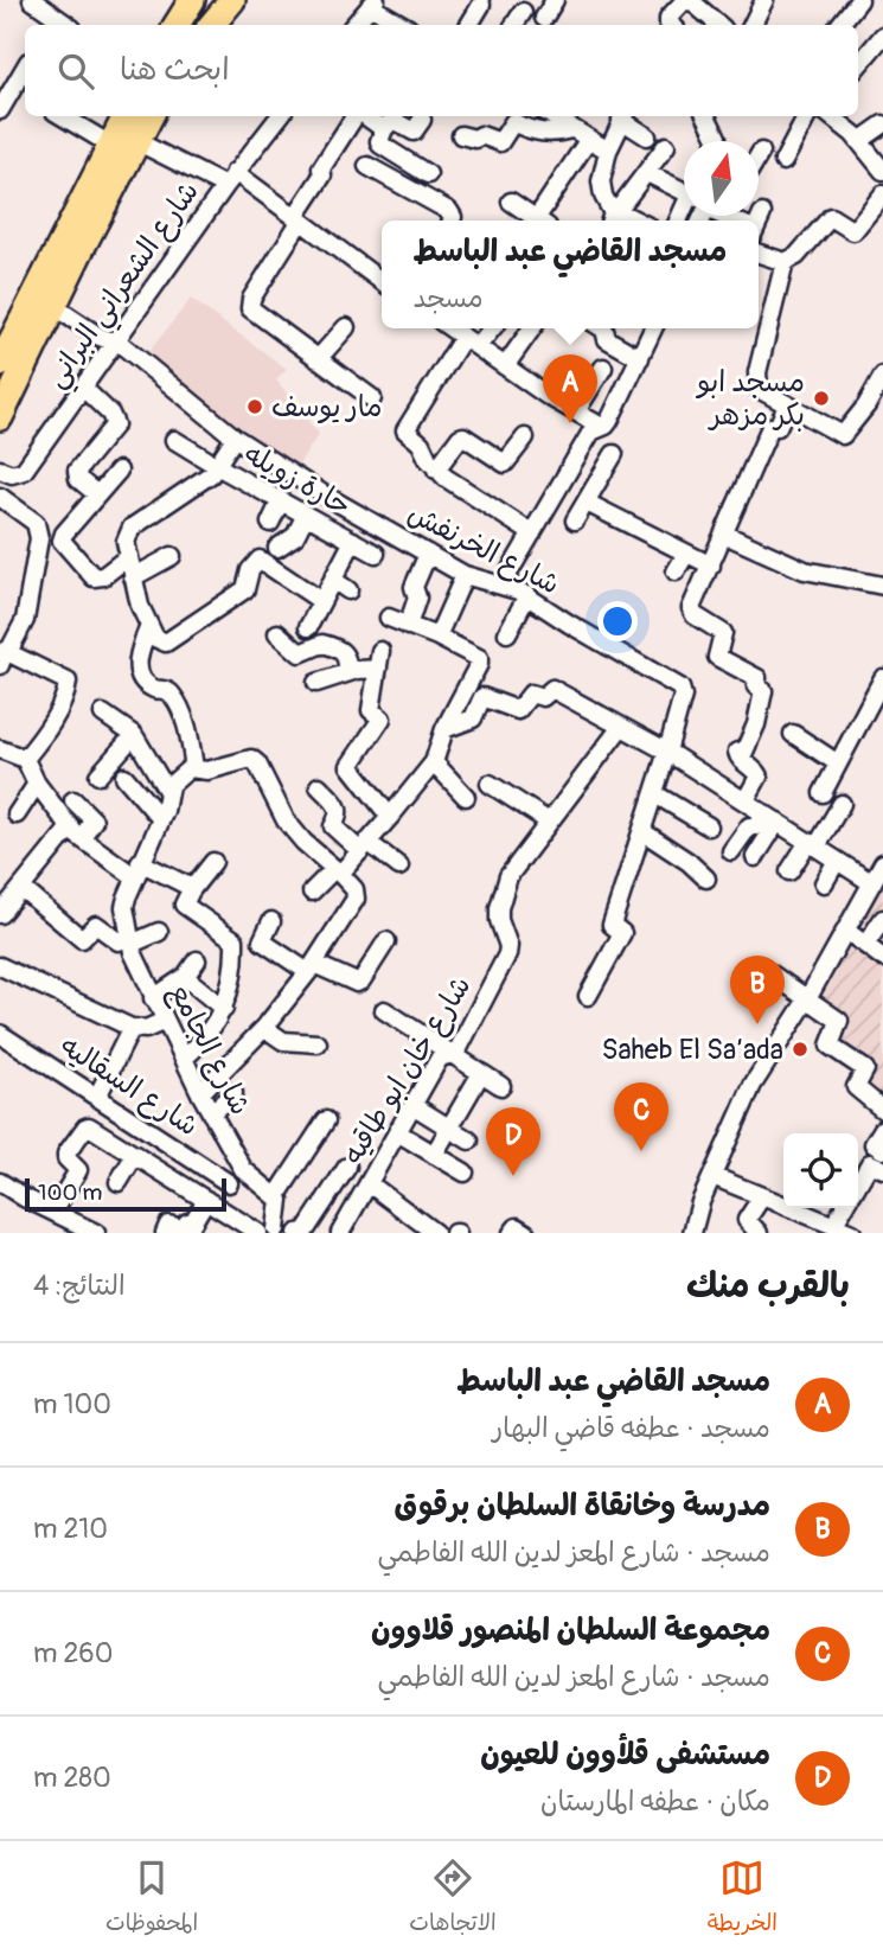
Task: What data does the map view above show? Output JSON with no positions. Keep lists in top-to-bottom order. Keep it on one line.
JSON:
{"streets":{"street":["شارع الشعراني البراني","حارة زويله","شارع الخرنفش","شارع الجامع","شارع خان ابو طاقيه","شارع السقاليه"]},"crossings":[["شارع الشعراني البراني","شارع الخرنفش"],["حارة زويله","شارع الخرنفش"]],"places":["مسجد ابو بكر مزهر","مار يوسف","Saheb El Sa’ada"],"scale_bar":"100 m","north":"top","page":{"search":"ابحث هنا","popup":["مسجد القاضي عبد الباسط","مسجد"],"pins":["A","B","C","D"],"scale":"100 m","heading":["بالقرب منك","النتائج: 4"],"list":[{"mark":"A","name":"مسجد القاضي عبد الباسط","note":"مسجد · عطفه قاضي البهار","value":"100 m"},{"mark":"B","name":"مدرسة وخانقاة السلطان برقوق","note":"مسجد · شارع المعز لدين الله الفاطمي","value":"210 m"},{"mark":"C","name":"مجموعة السلطان المنصور قلاوون","note":"مسجد · شارع المعز لدين الله الفاطمي","value":"260 m"},{"mark":"D","name":"مستشفى قلأوون للعيون","note":"مكان · عطفه المارستان","value":"280 m"}],"nav":["الخريطة","الاتجاهات","المحفوظات"]}}
